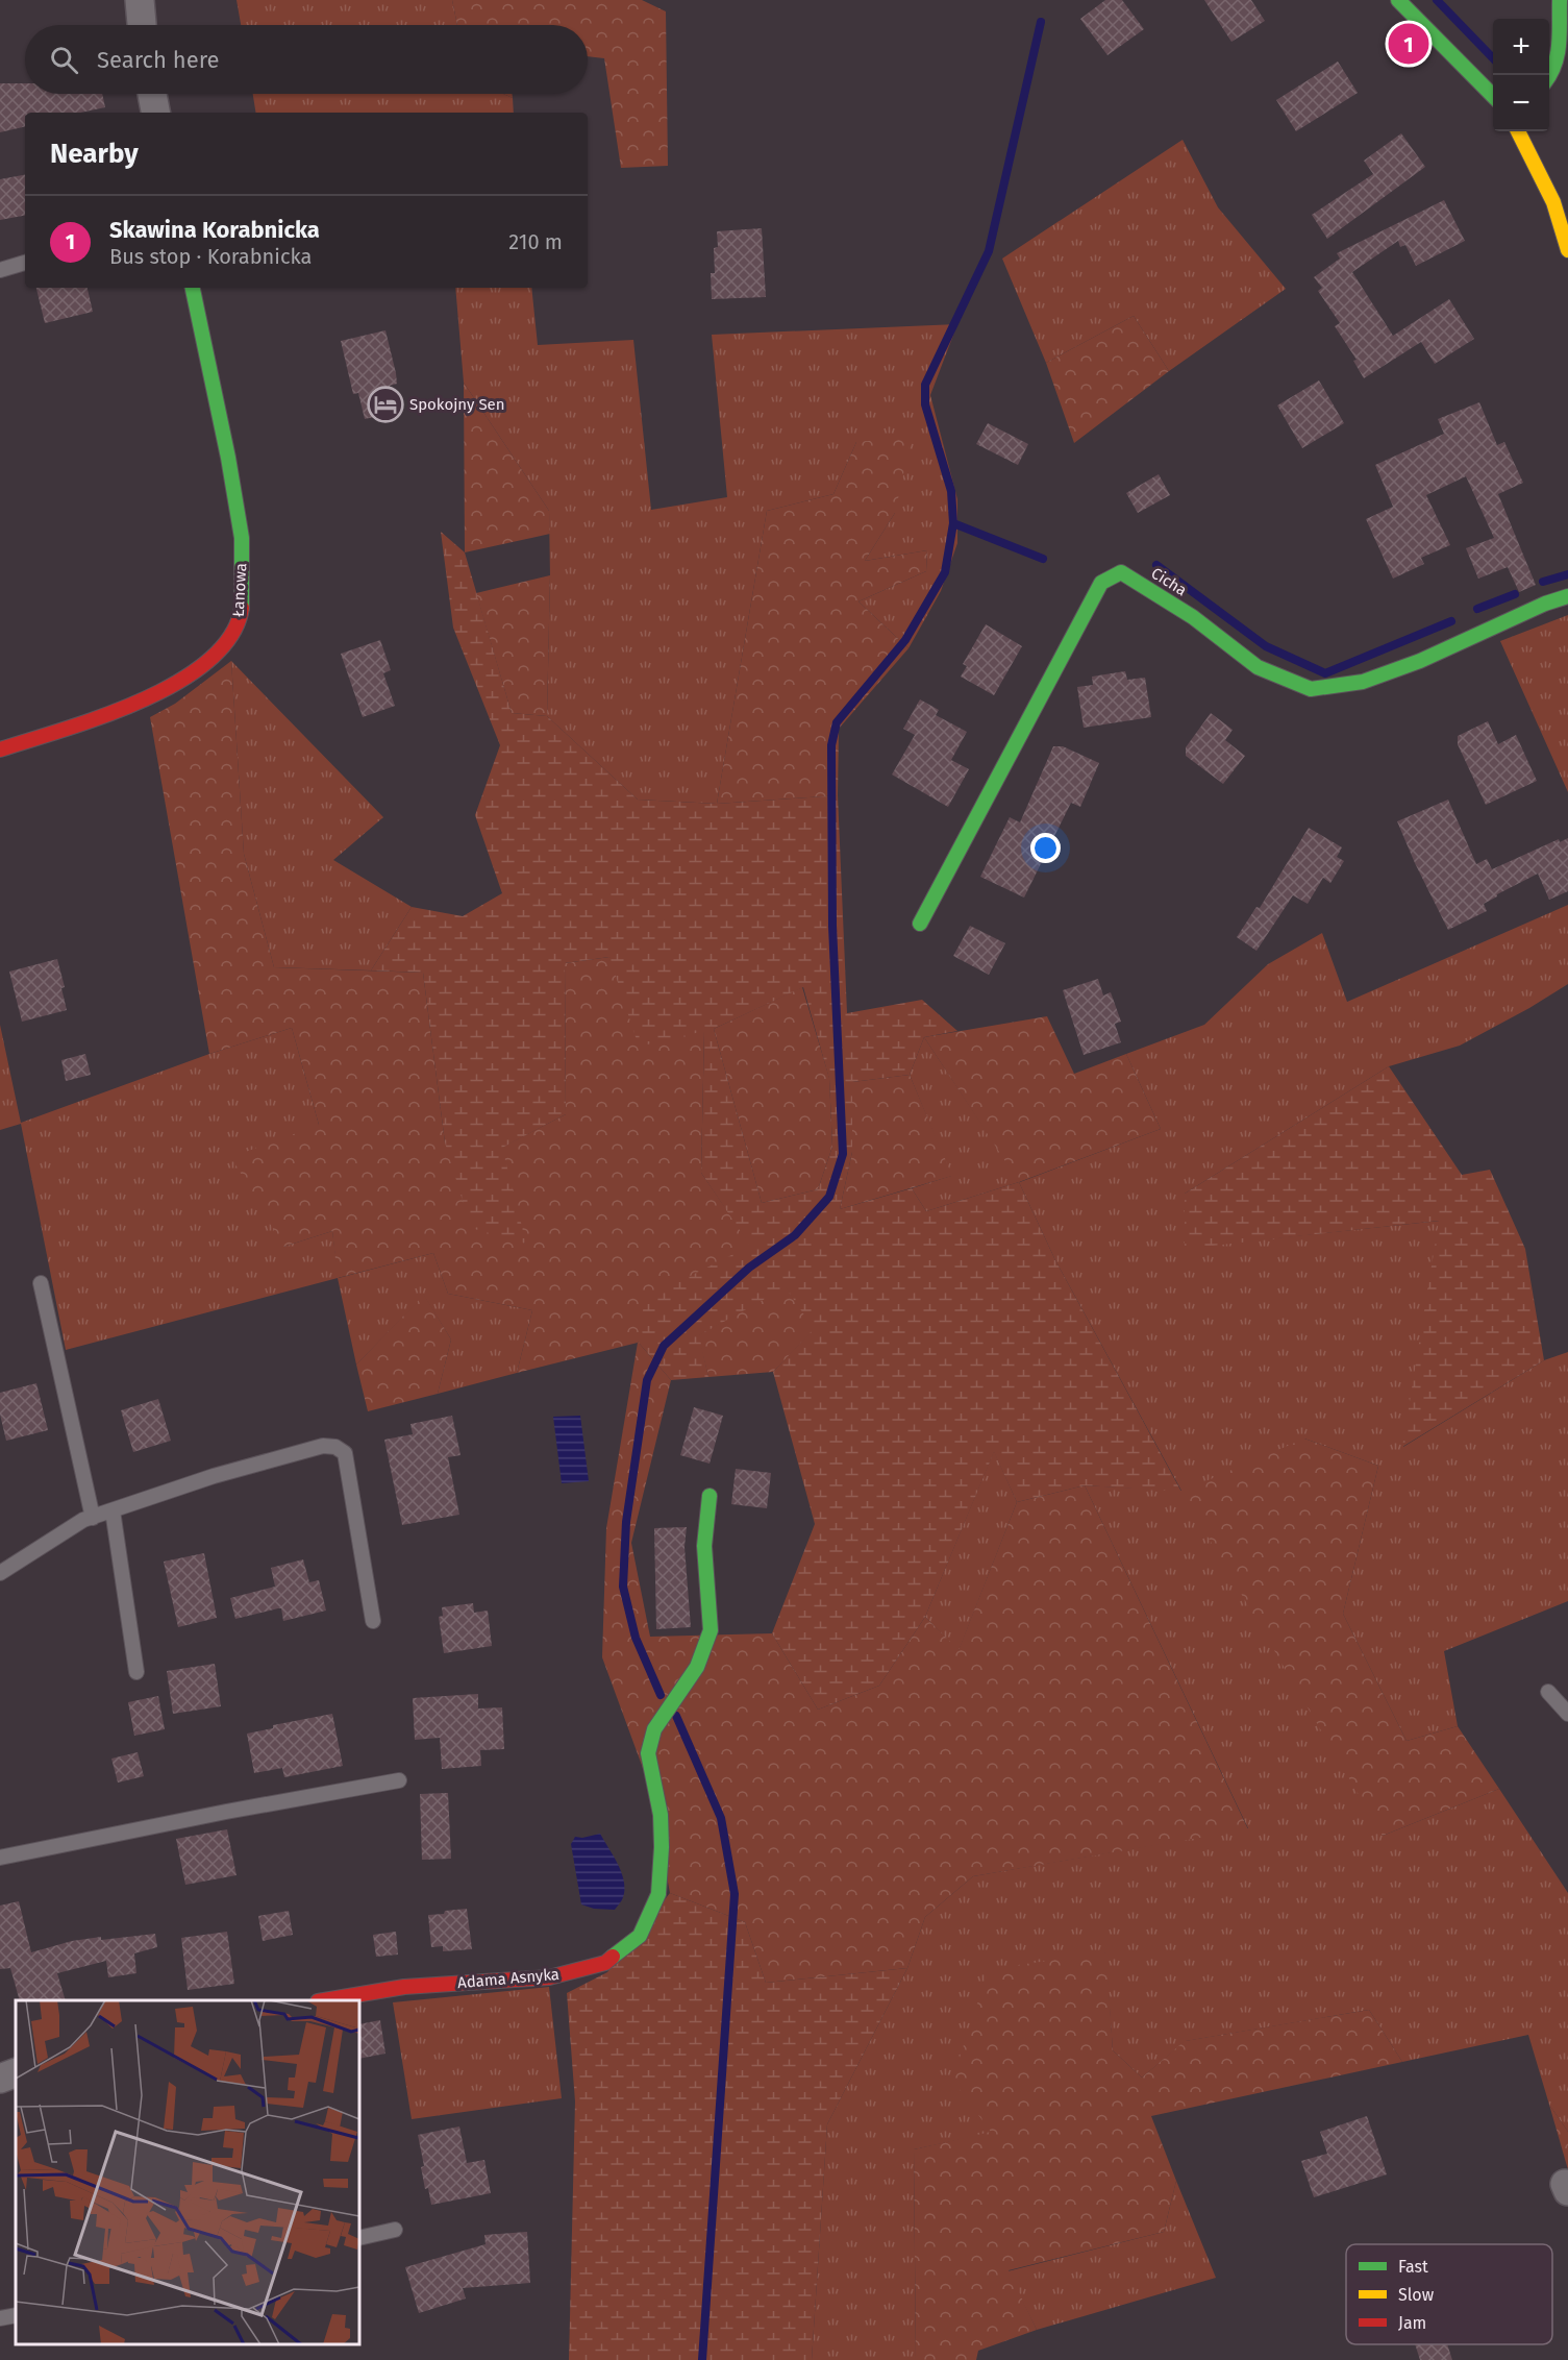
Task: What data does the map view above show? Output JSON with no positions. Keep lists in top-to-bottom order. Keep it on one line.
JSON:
{"streets":{"street":["Cicha","Łanowa","Adama Asnyka"]},"places":{"hotel":["Spokojny Sen"]},"legend":["Fast","Slow","Jam"],"page":{"map_buttons":["+","−"],"pins":"1","search":"Search here","heading":"Nearby","list":[{"mark":"1","name":"Skawina Korabnicka","note":"Bus stop · Korabnicka","value":"210 m"}]}}
